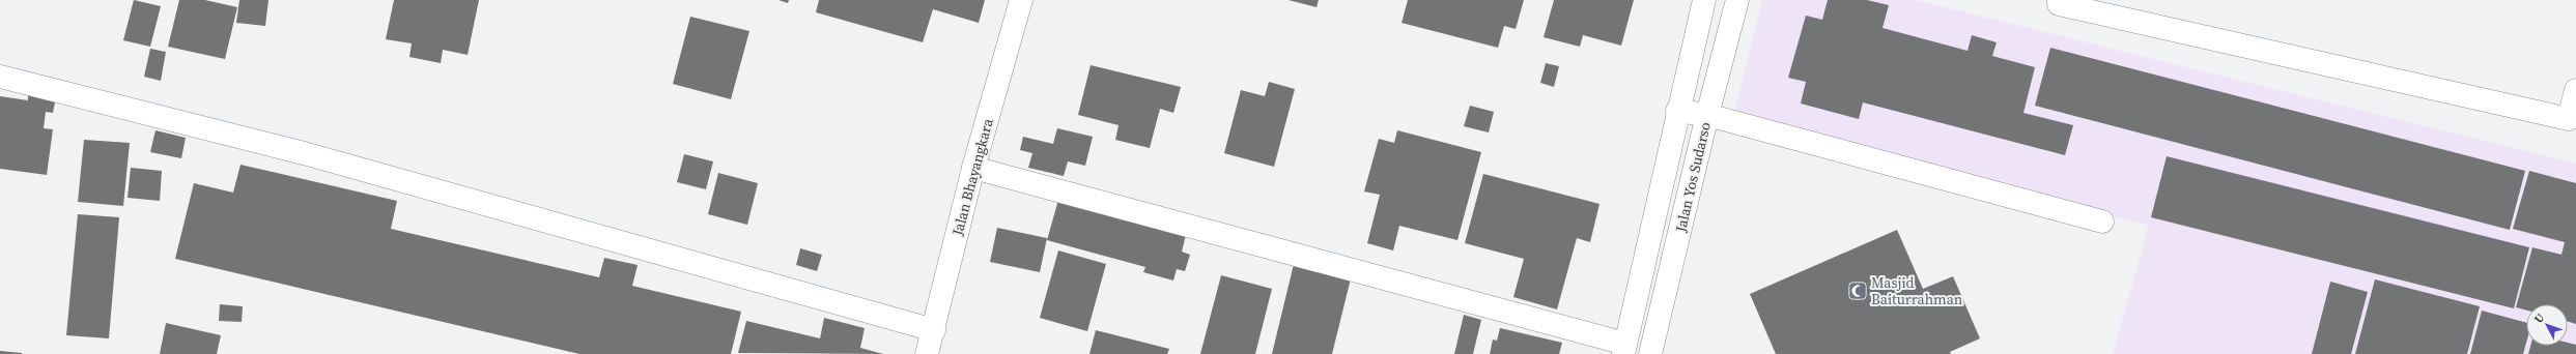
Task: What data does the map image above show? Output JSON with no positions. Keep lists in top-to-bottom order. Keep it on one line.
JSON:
{"streets":{"main road":["Jalan Bhayangkara","Jalan Yos Sudarso"]},"places":{"mosque":["Masjid Baiturrahman"]},"north":"top left"}
